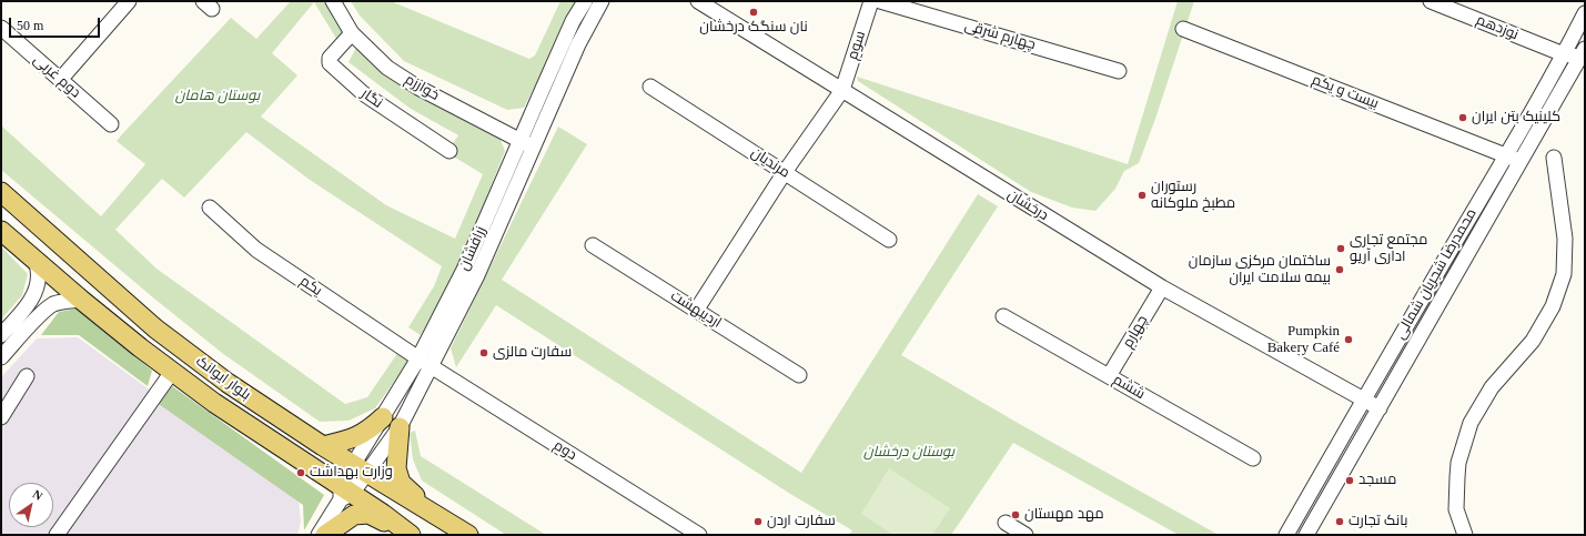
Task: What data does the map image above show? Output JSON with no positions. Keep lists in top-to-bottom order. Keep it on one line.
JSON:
{"streets":{"main road":["بلوار ایوانک"],"street":["نوزدهم","چهارم شرقی","سوم","دوم غربی","خوارزم","بیست و یکم","نگار","مرنديان","درخشان","زرافشان","محمدرضا شجریان شمالی","یکم","اردیبهشت","چهارم","ششم","دوم"]},"crossings":[["نوزدهم","محمدرضا شجریان شمالی"],["سوم","مرنديان"],["سوم","درخشان"],["سوم","اردیبهشت"],["خوارزم","نگار"],["خوارزم","زرافشان"],["بیست و یکم","محمدرضا شجریان شمالی"],["درخشان","محمدرضا شجریان شمالی"],["درخشان","چهارم"],["زرافشان","یکم"],["زرافشان","بلوار ایوانک"],["زرافشان","دوم"],["یکم","دوم"],["چهارم","ششم"]],"parks":["بوستان هامان","بوستان درخشان"],"places":["نان سنگک درخشان","کلینیک بتن ایران","رستوران مطبخ ملوکانه","مجتمع تجاری اداری آريو","ساختمان مرکزی سازمان بیمه سلامت ایران","Pumpkin Bakery Café","سفارت مالزی","وزارت بهداشت","مسجد","مهد مهستان","سفارت اردن","بانک تجارت"],"scale_bar":"50 m","north":"top right"}
